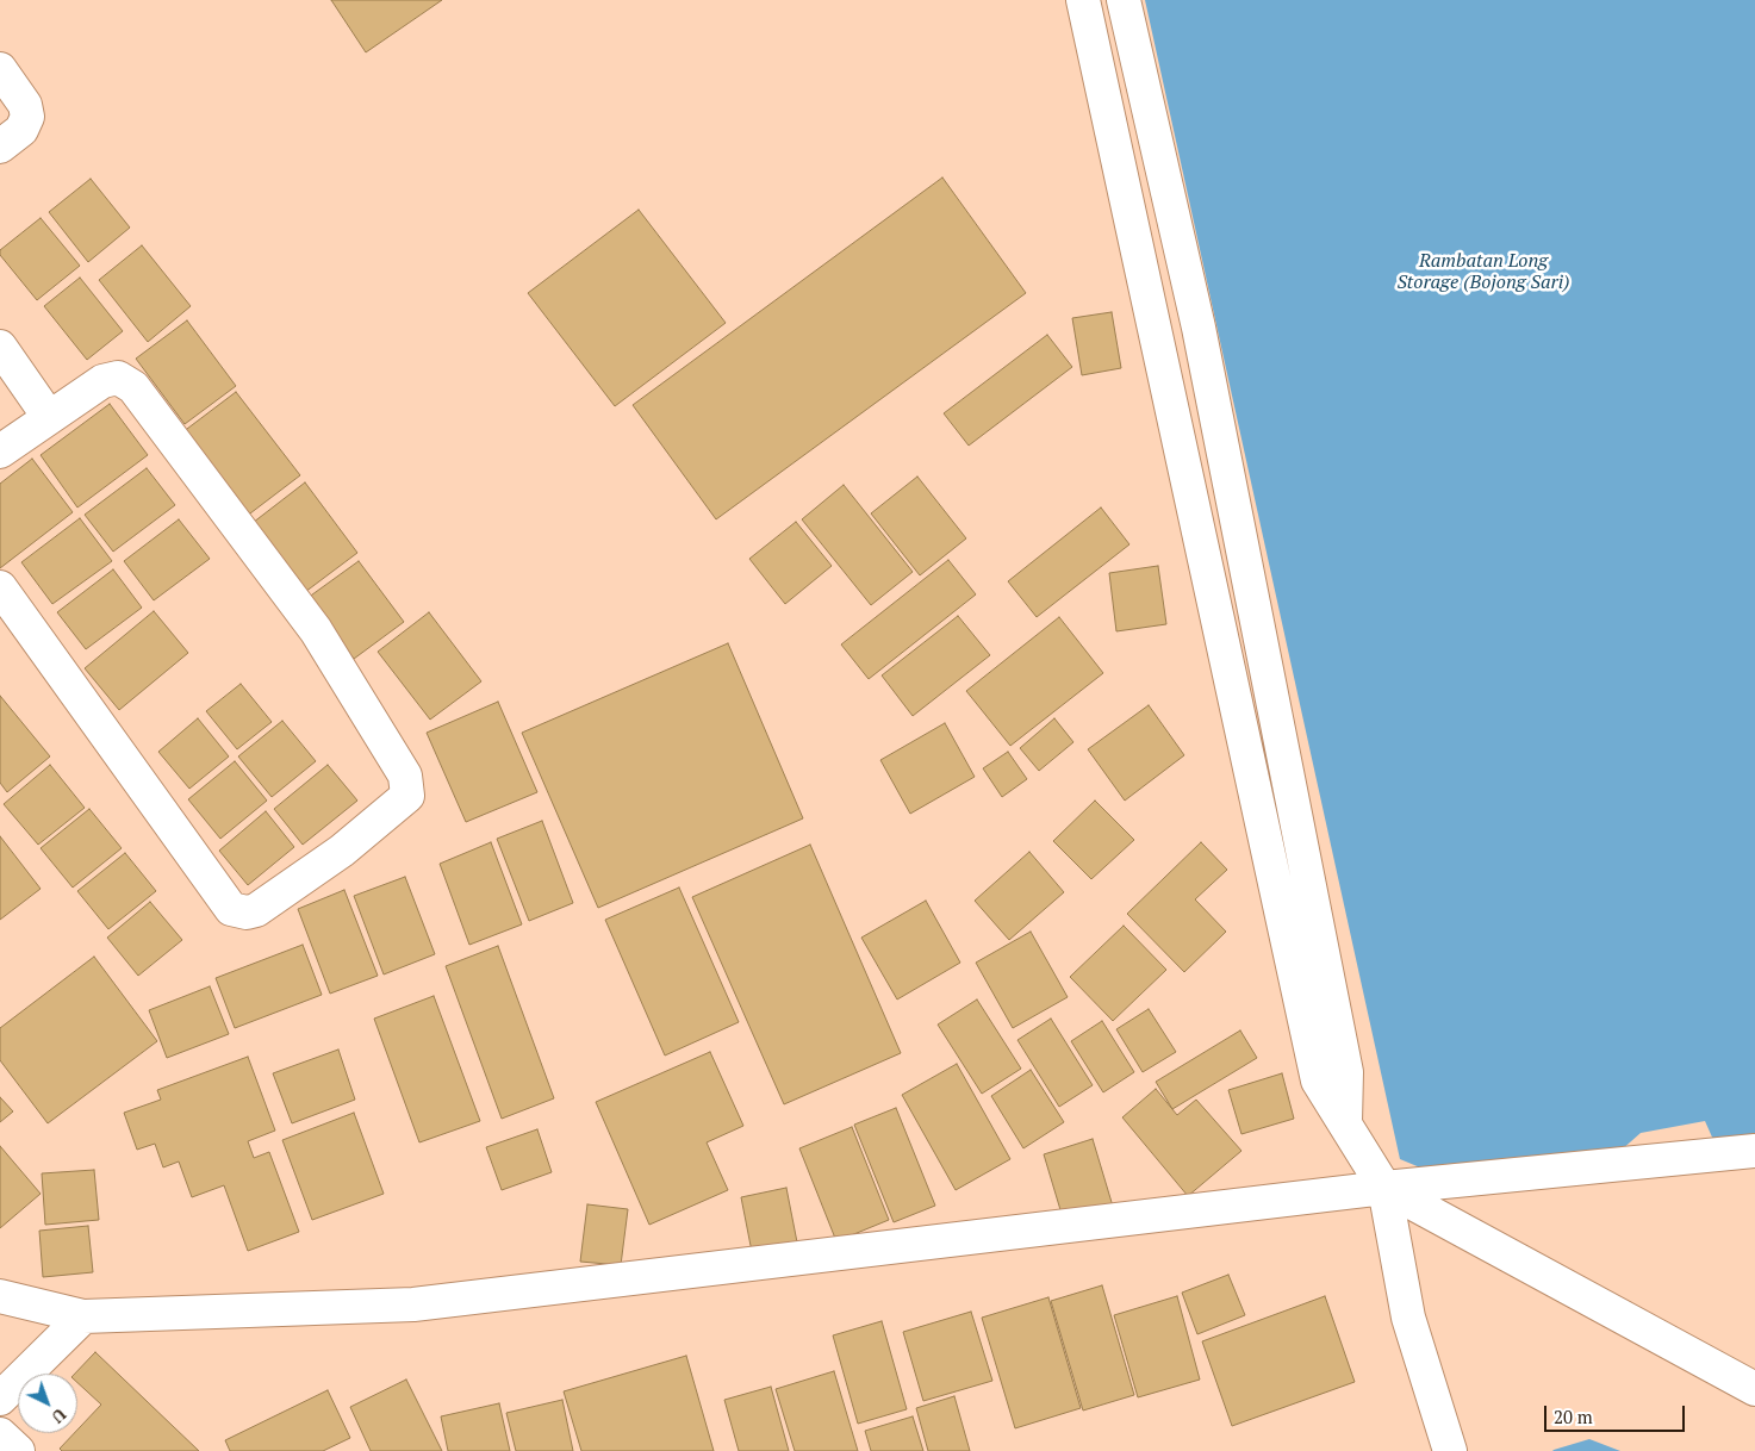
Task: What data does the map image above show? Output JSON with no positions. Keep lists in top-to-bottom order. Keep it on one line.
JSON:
{"water":["Rambatan Long Storage (Bojong Sari)"],"scale_bar":"20 m","north":"bottom right"}
